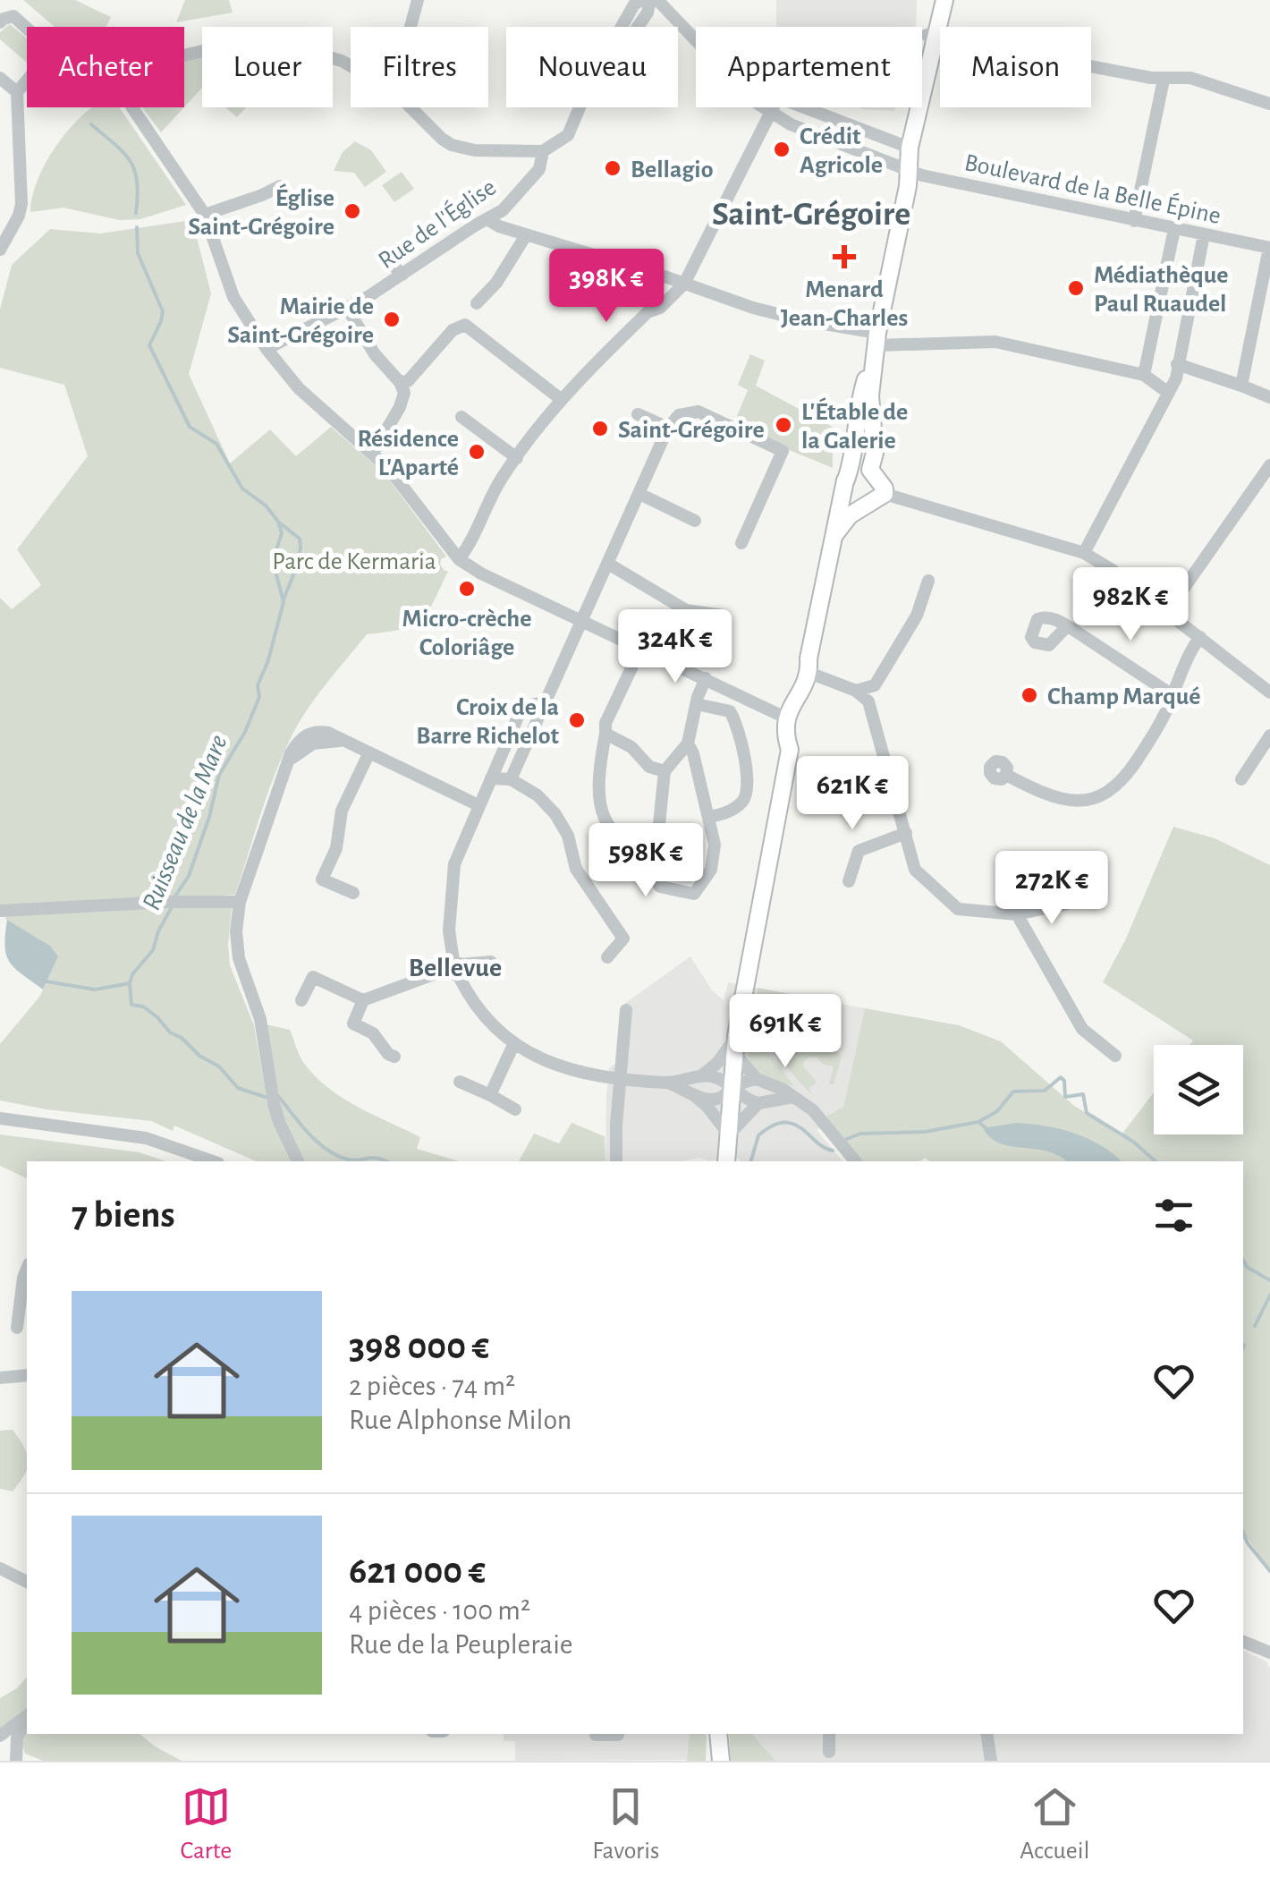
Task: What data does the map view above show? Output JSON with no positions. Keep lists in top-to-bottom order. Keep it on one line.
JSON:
{"streets":{"street":["Boulevard de la Belle Épine","Rue de l'Église"]},"districts":["Saint-Grégoire","Bellevue"],"water":["Ruisseau de la Mare"],"parks":["Parc de Kermaria"],"places":{"other":["Crédit Agricole","Bellagio","Église Saint-Grégoire","Médiathèque Paul Ruaudel","Mairie de Saint-Grégoire","L'Étable de la Galerie","Saint-Grégoire","Résidence L'Aparté","Micro-crèche Coloriâge","Champ Marqué","Croix de la Barre Richelot"],"health":["Menard Jean-Charles"]},"page":{"chip":["Acheter","Louer","Filtres","Nouveau","Appartement","Maison"],"price":["398K €","982K €","324K €","621K €","598K €","272K €","691K €"],"heading":"7 biens","list":[{"name":"398 000 €","note":"2 pièces · 74 m² · Rue Alphonse Milon"},{"name":"621 000 €","note":"4 pièces · 100 m² · Rue de la Peupleraie"}],"tabs":["Carte","Favoris","Accueil"]}}
